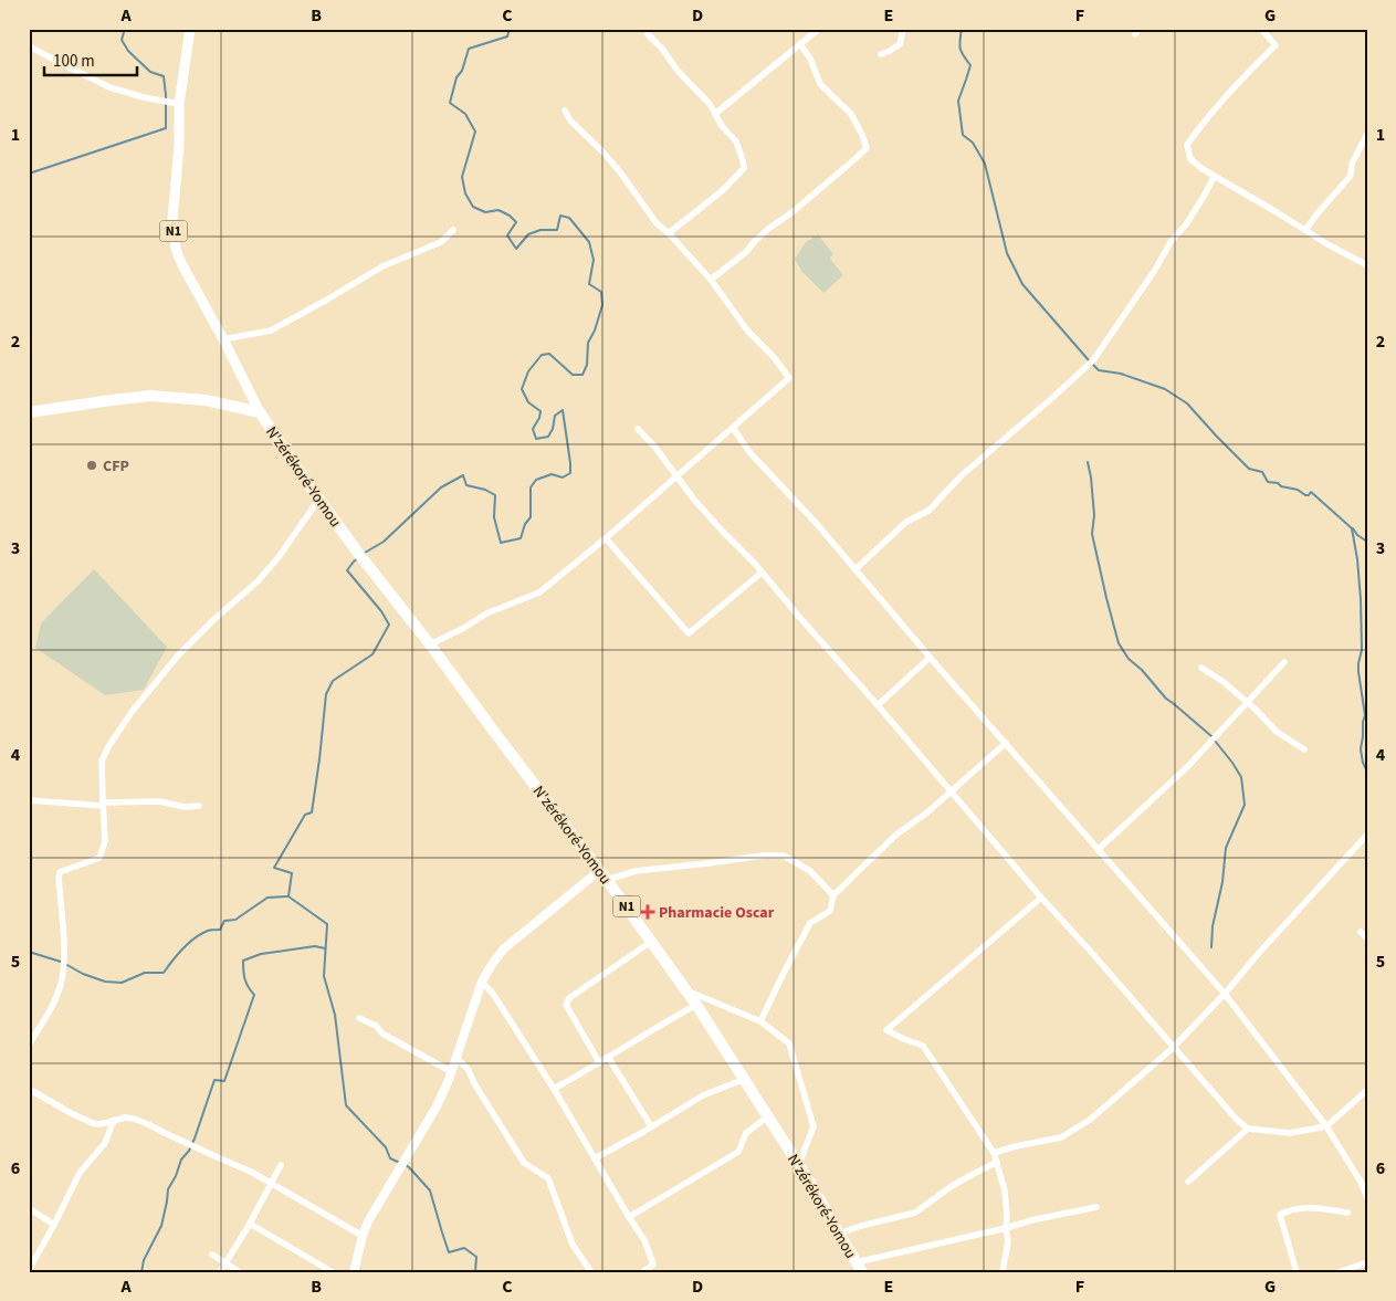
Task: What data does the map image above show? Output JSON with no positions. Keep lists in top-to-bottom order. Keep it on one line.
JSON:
{"streets":{"highway":["N1","N'zérékoré-Yomou"]},"crossings":[["N1","N'zérékoré-Yomou"]],"places":{"other":["CFP"],"health":["Pharmacie Oscar"]},"scale_bar":"100 m","grid":{"columns":["A","B","C","D","E","F","G"],"rows":["1","2","3","4","5","6"]}}
